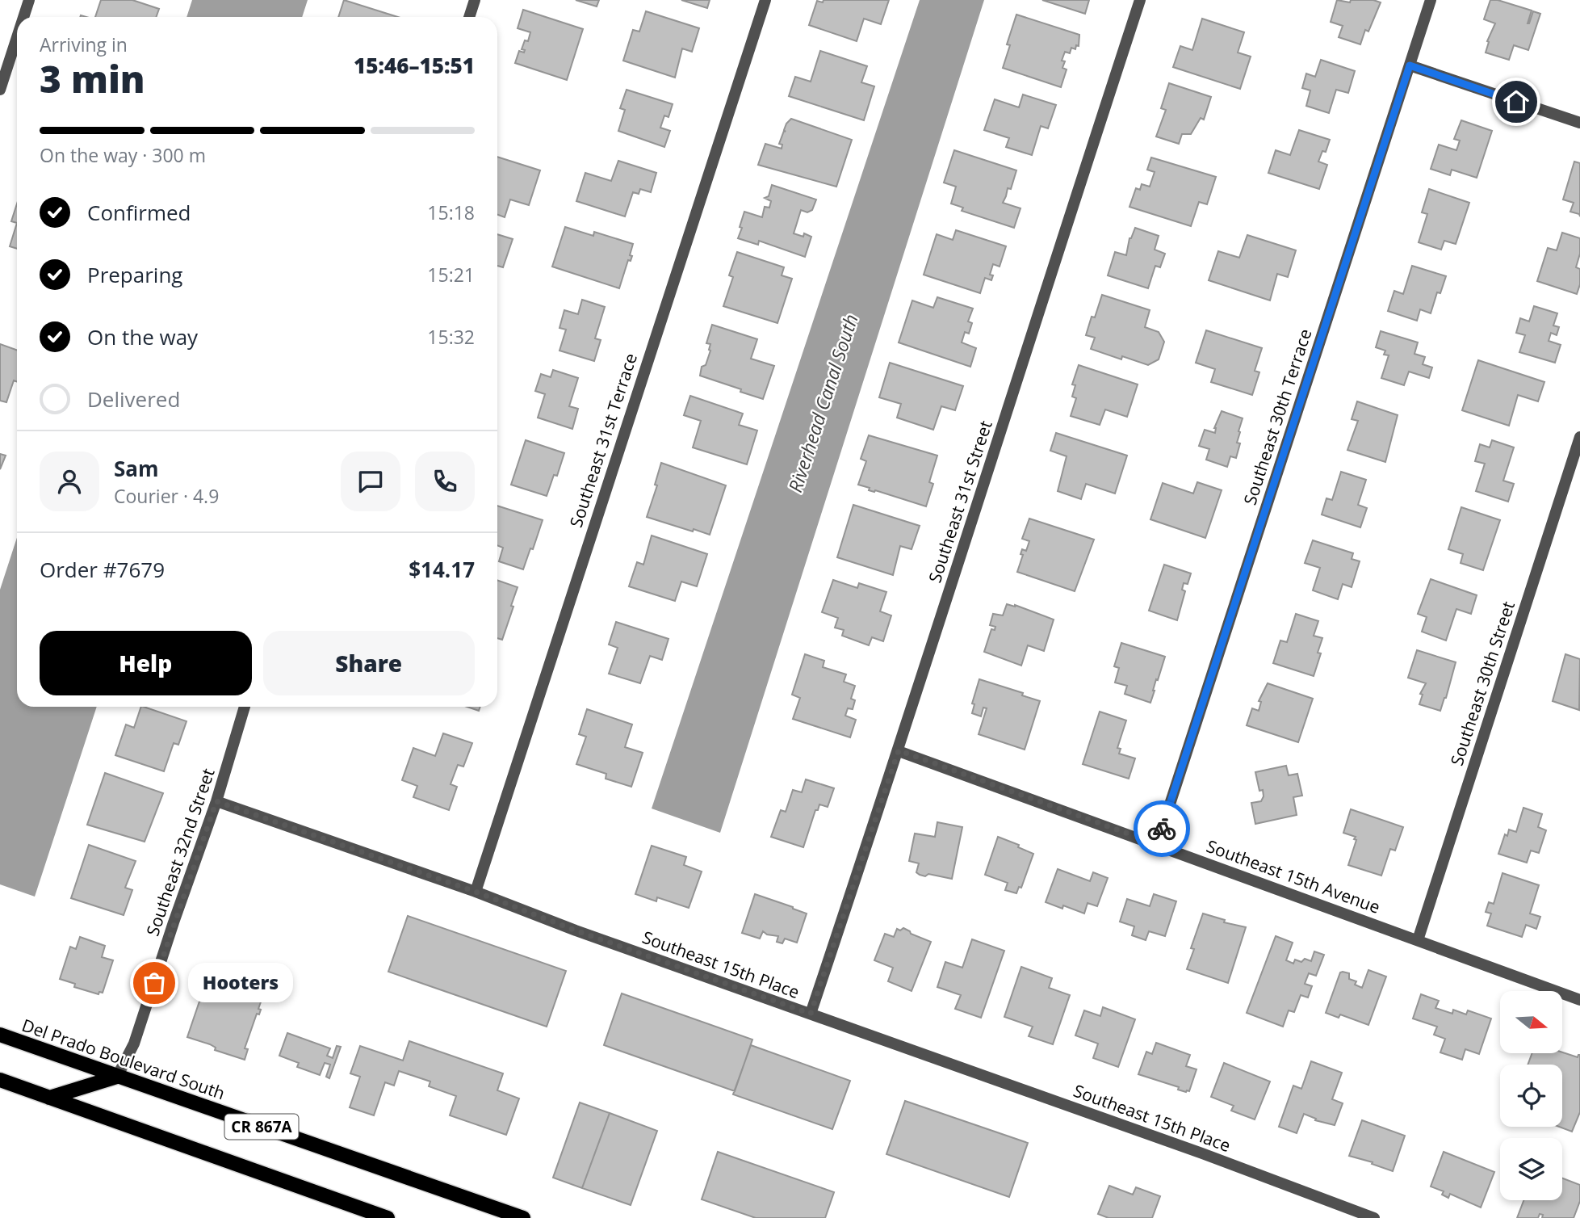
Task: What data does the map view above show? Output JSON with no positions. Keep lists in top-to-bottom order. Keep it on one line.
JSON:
{"streets":{"main road":["Del Prado Boulevard South","CR 867A"],"street":["Southeast 30th Terrace","Southeast 31st Terrace","Southeast 31st Street","Southeast 30th Street","Southeast 32nd Street","Southeast 15th Avenue","Southeast 15th Place"]},"crossings":[["Southeast 30th Terrace","Southeast 15th Avenue"],["Southeast 31st Terrace","Southeast 15th Place"],["Southeast 31st Street","Southeast 15th Avenue"],["Southeast 31st Street","Southeast 15th Place"],["Southeast 30th Street","Southeast 15th Avenue"],["Southeast 32nd Street","Southeast 15th Place"],["Southeast 32nd Street","Del Prado Boulevard South"]],"water":["Riverhead Canal South"],"places":["Hooters"],"north":"right","page":{"heading":["3 min","Arriving in","15:46–15:51"],"panel":["Sam","Courier · 4.9","Order #7679","$14.17"],"bar":"On the way · 300 m","list":[["Confirmed","15:18"],["Preparing","15:21"],["On the way","15:32"],"Delivered"],"buttons":["Help","Share"],"bubble":"Hooters"}}
